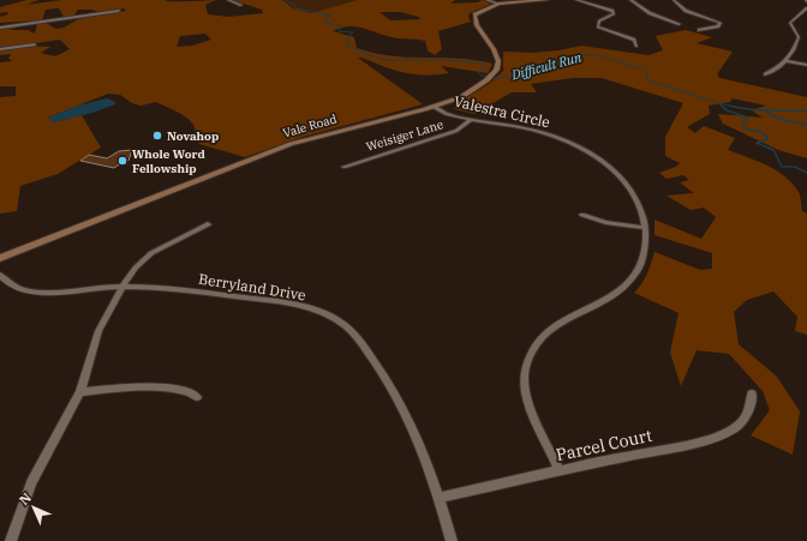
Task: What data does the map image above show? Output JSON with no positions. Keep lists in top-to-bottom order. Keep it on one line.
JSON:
{"streets":{"main road":["Vale Road"],"street":["Valestra Circle","Weisiger Lane","Berryland Drive","Parcel Court"]},"crossings":[["Valestra Circle","Vale Road"],["Valestra Circle","Weisiger Lane"],["Valestra Circle","Parcel Court"],["Berryland Drive","Parcel Court"]],"water":["Difficult Run"],"places":["Novahop","Whole Word Fellowship"],"north":"top left"}
